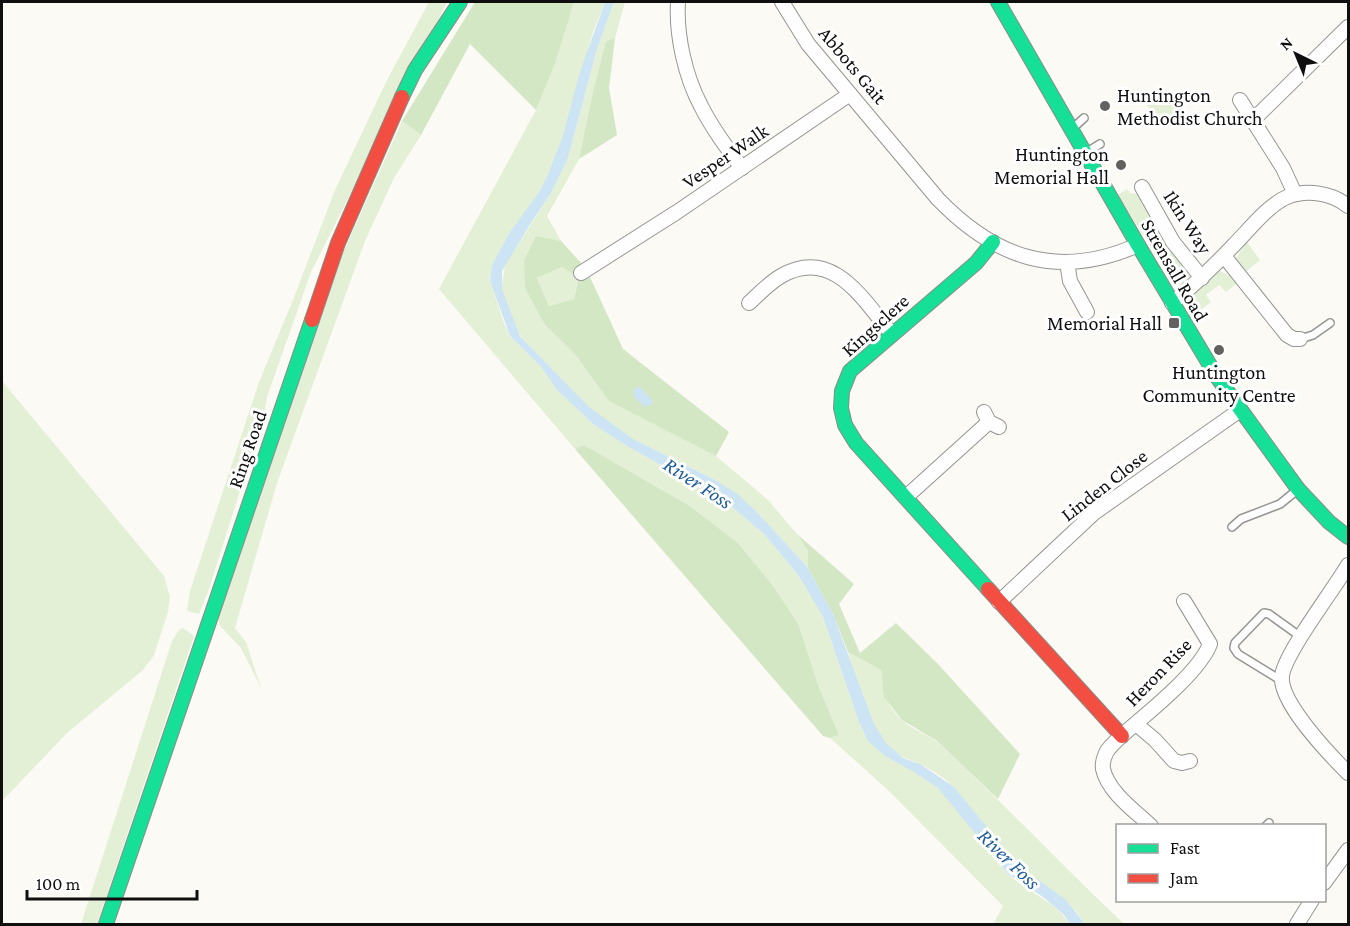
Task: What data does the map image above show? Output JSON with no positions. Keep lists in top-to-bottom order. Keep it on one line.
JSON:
{"streets":{"main road":["Strensall Road","Kingsclere","Ring Road"],"street":["Abbots Gait","Vesper Walk","Ikin Way","Linden Close","Heron Rise"]},"crossings":[["Abbots Gait","Vesper Walk"],["Abbots Gait","Strensall Road"],["Abbots Gait","Kingsclere"],["Strensall Road","Linden Close"],["Kingsclere","Linden Close"]],"water":["River Foss"],"places":{"other":["Huntington Methodist Church","Huntington Memorial Hall","Huntington Community Centre"],"transit":["Memorial Hall"]},"legend":["Fast","Jam"],"scale_bar":"100 m","north":"top left"}
